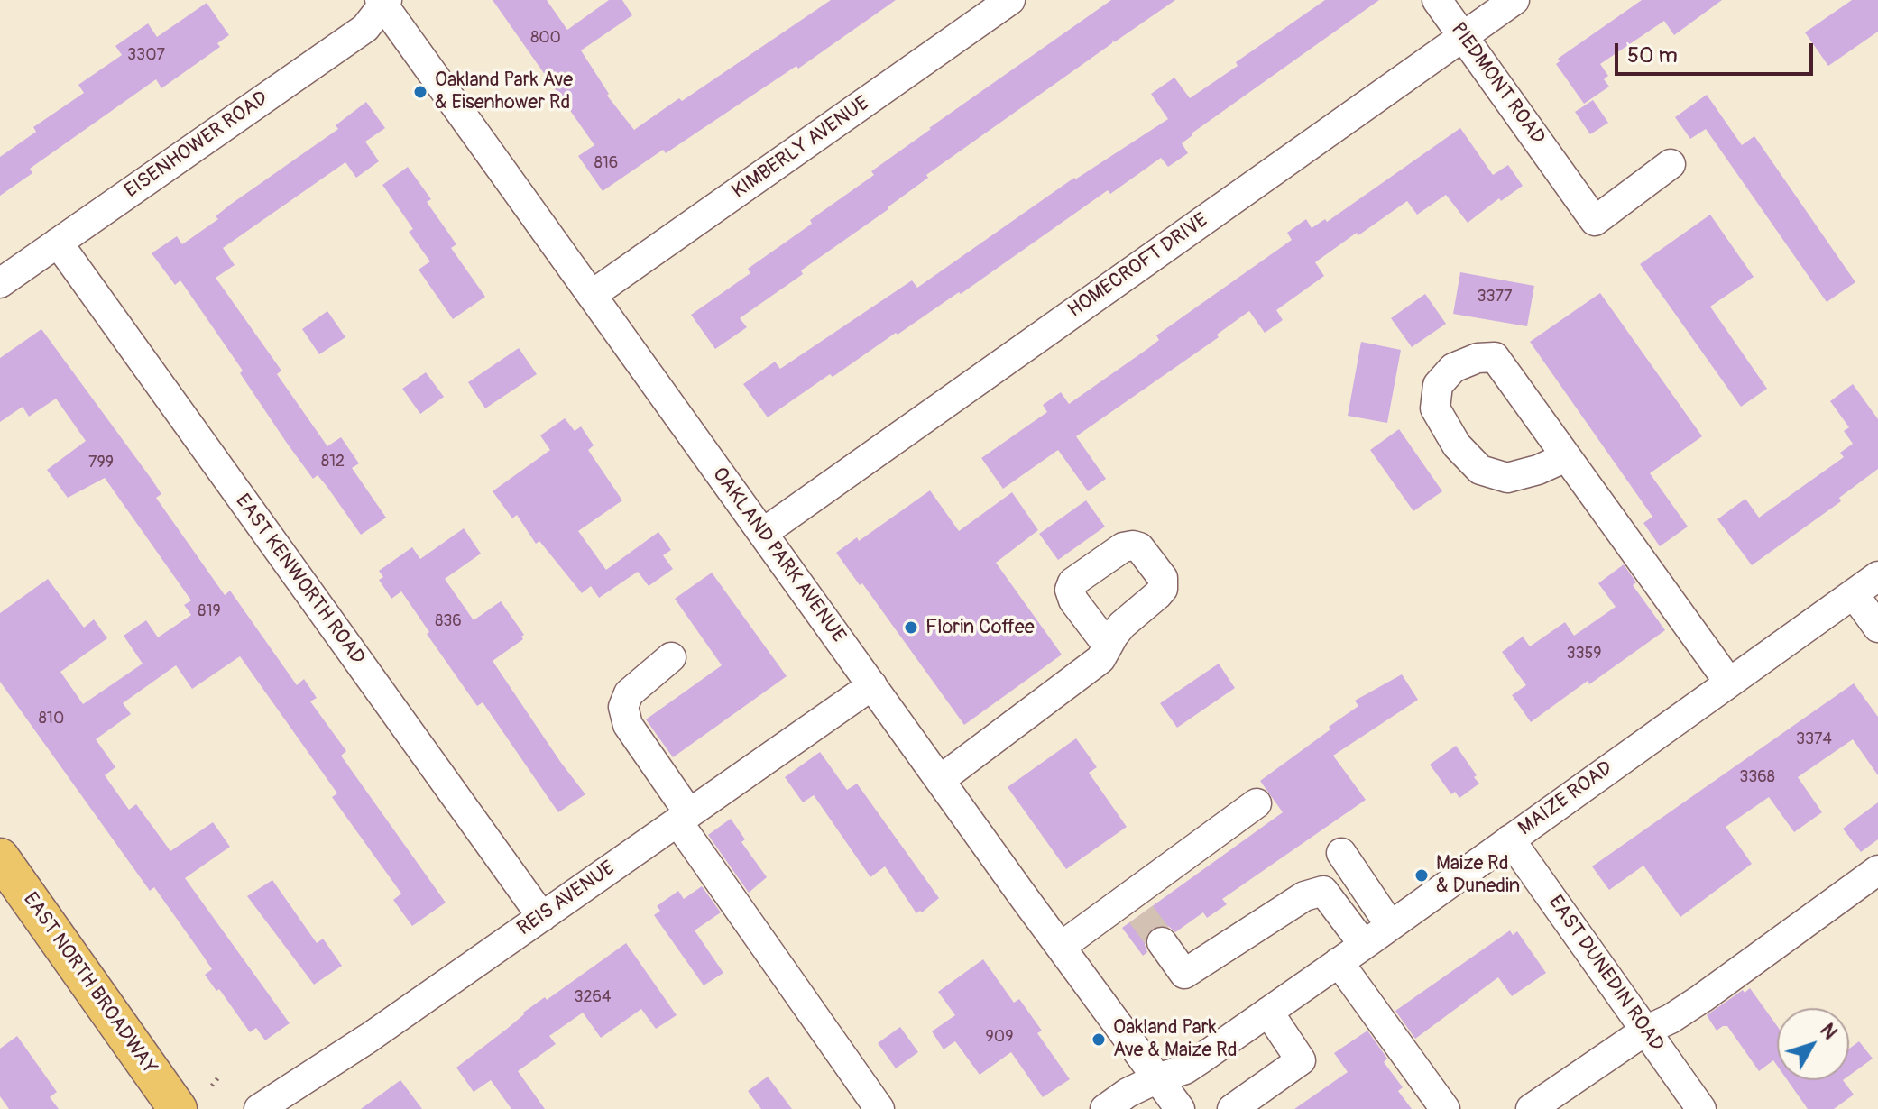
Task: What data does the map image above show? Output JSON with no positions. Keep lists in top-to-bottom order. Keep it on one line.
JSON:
{"streets":{"main road":["EAST NORTH BROADWAY"],"street":["PIEDMONT ROAD","EISENHOWER ROAD","KIMBERLY AVENUE","HOMECROFT DRIVE","OAKLAND PARK AVENUE","EAST KENWORTH ROAD","MAIZE ROAD","REIS AVENUE","EAST DUNEDIN ROAD"]},"crossings":[["PIEDMONT ROAD","HOMECROFT DRIVE"],["EISENHOWER ROAD","OAKLAND PARK AVENUE"],["EISENHOWER ROAD","EAST KENWORTH ROAD"],["KIMBERLY AVENUE","OAKLAND PARK AVENUE"],["HOMECROFT DRIVE","OAKLAND PARK AVENUE"],["OAKLAND PARK AVENUE","MAIZE ROAD"],["OAKLAND PARK AVENUE","REIS AVENUE"],["EAST KENWORTH ROAD","REIS AVENUE"],["MAIZE ROAD","EAST DUNEDIN ROAD"]],"places":["Oakland Park Ave & Eisenhower Rd","Florin Coffee","Maize Rd & Dunedin","Oakland Park Ave & Maize Rd"],"house_numbers":["800","3307","816","3377","812","799","819","836","3359","810","3374","3368","3264","909"],"scale_bar":"50 m","north":"top right"}
